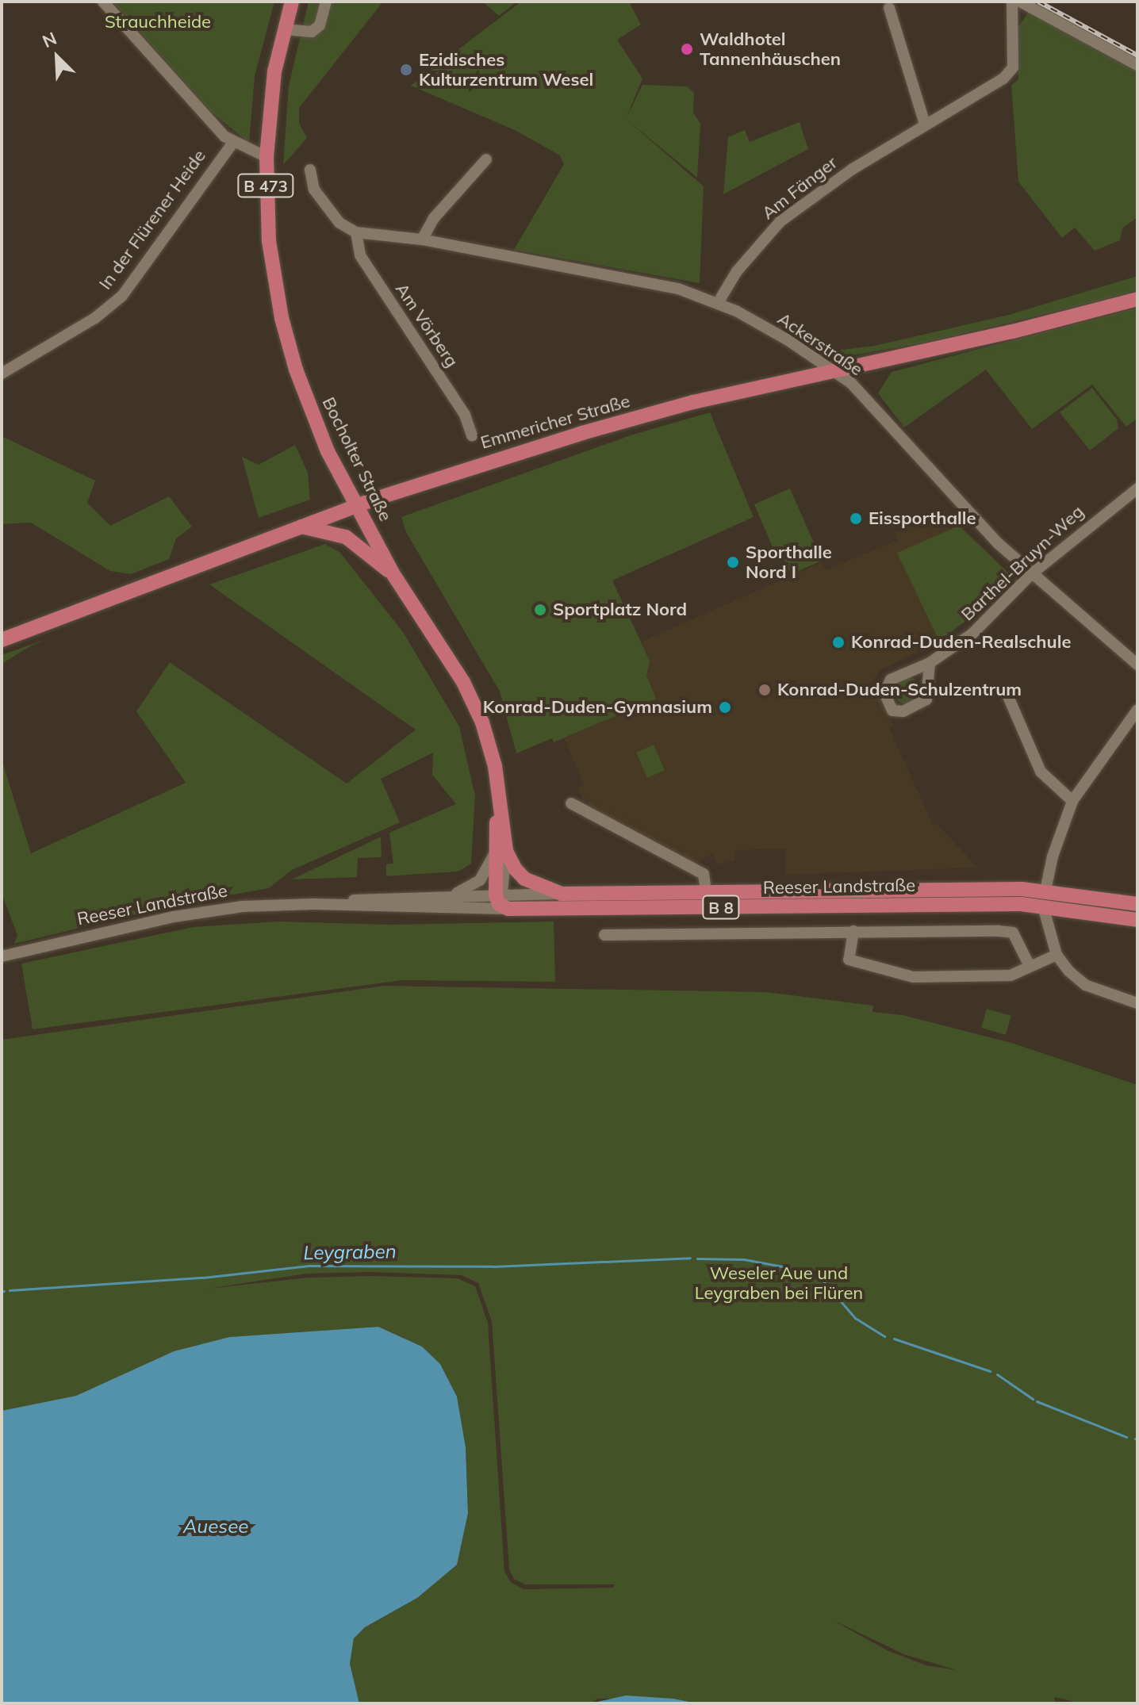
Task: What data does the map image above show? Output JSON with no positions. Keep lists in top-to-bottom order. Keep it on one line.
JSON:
{"streets":{"main road":["B 473","Emmericher Straße","Bocholter Straße","Reeser Landstraße","B 8"],"street":["Am Fänger","In der Flürener Heide","Am Vörberg","Ackerstraße","Barthel-Bruyn-Weg"]},"crossings":[["Am Fänger","Ackerstraße"],["Am Vörberg","Ackerstraße"],["Ackerstraße","Emmericher Straße"],["Ackerstraße","Barthel-Bruyn-Weg"],["Emmericher Straße","Bocholter Straße"],["Bocholter Straße","Reeser Landstraße"],["Bocholter Straße","B 8"],["Reeser Landstraße","B 8"]],"water":["Leygraben","Auesee"],"parks":["Strauchheide","Weseler Aue und Leygraben bei Flüren"],"places":["Waldhotel Tannenhäuschen","Ezidisches Kulturzentrum Wesel","Eissporthalle","Sporthalle Nord I","Sportplatz Nord","Konrad-Duden-Realschule","Konrad-Duden-Schulzentrum","Konrad-Duden-Gymnasium"],"north":"top left"}
